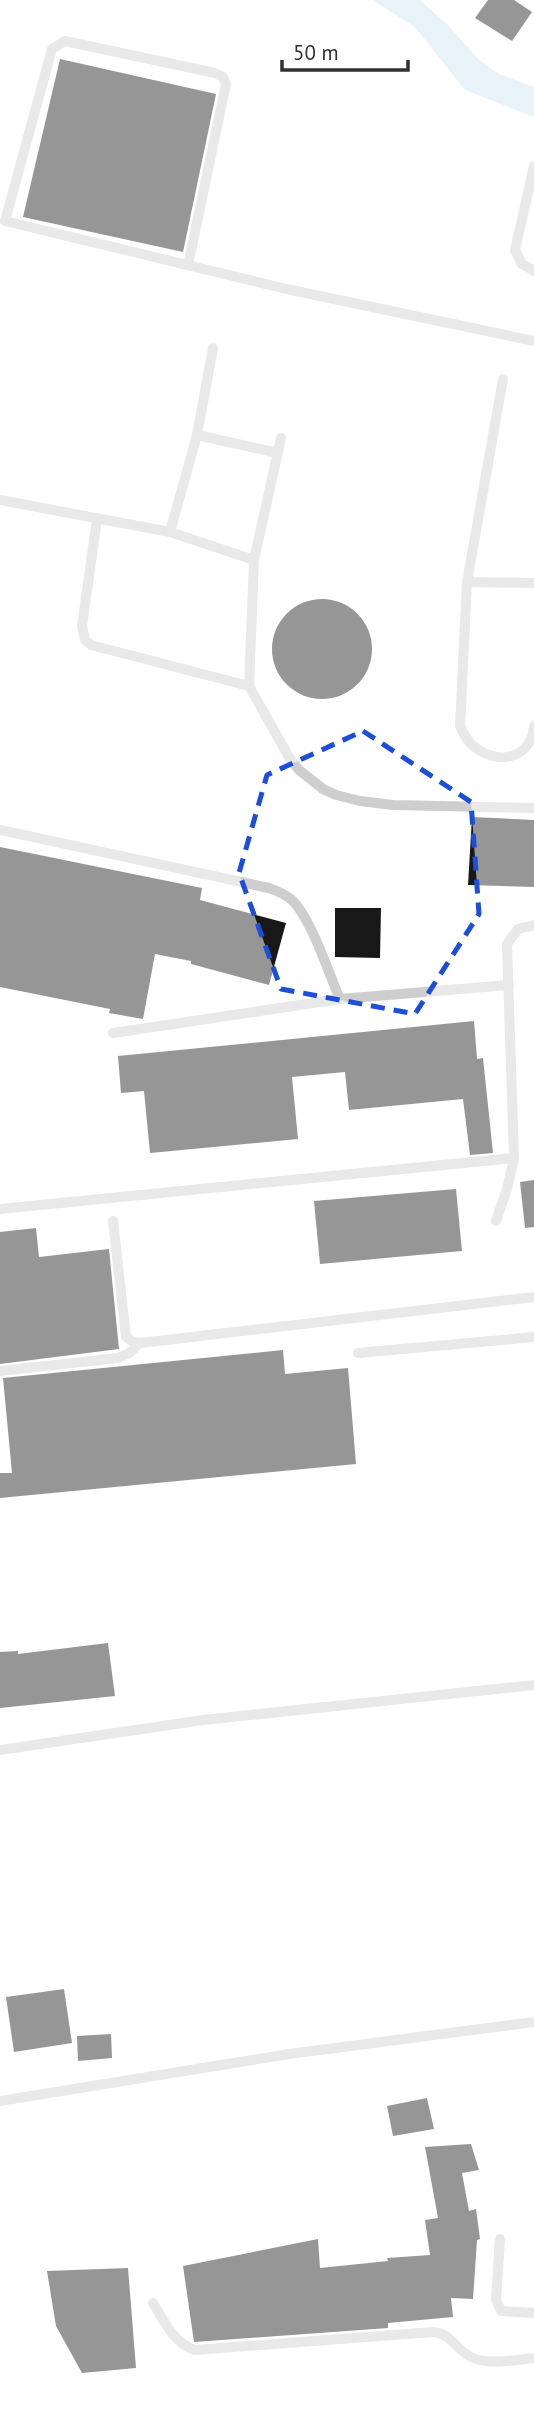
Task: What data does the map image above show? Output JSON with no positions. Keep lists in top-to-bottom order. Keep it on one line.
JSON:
{"scale_bar":"50 m"}
